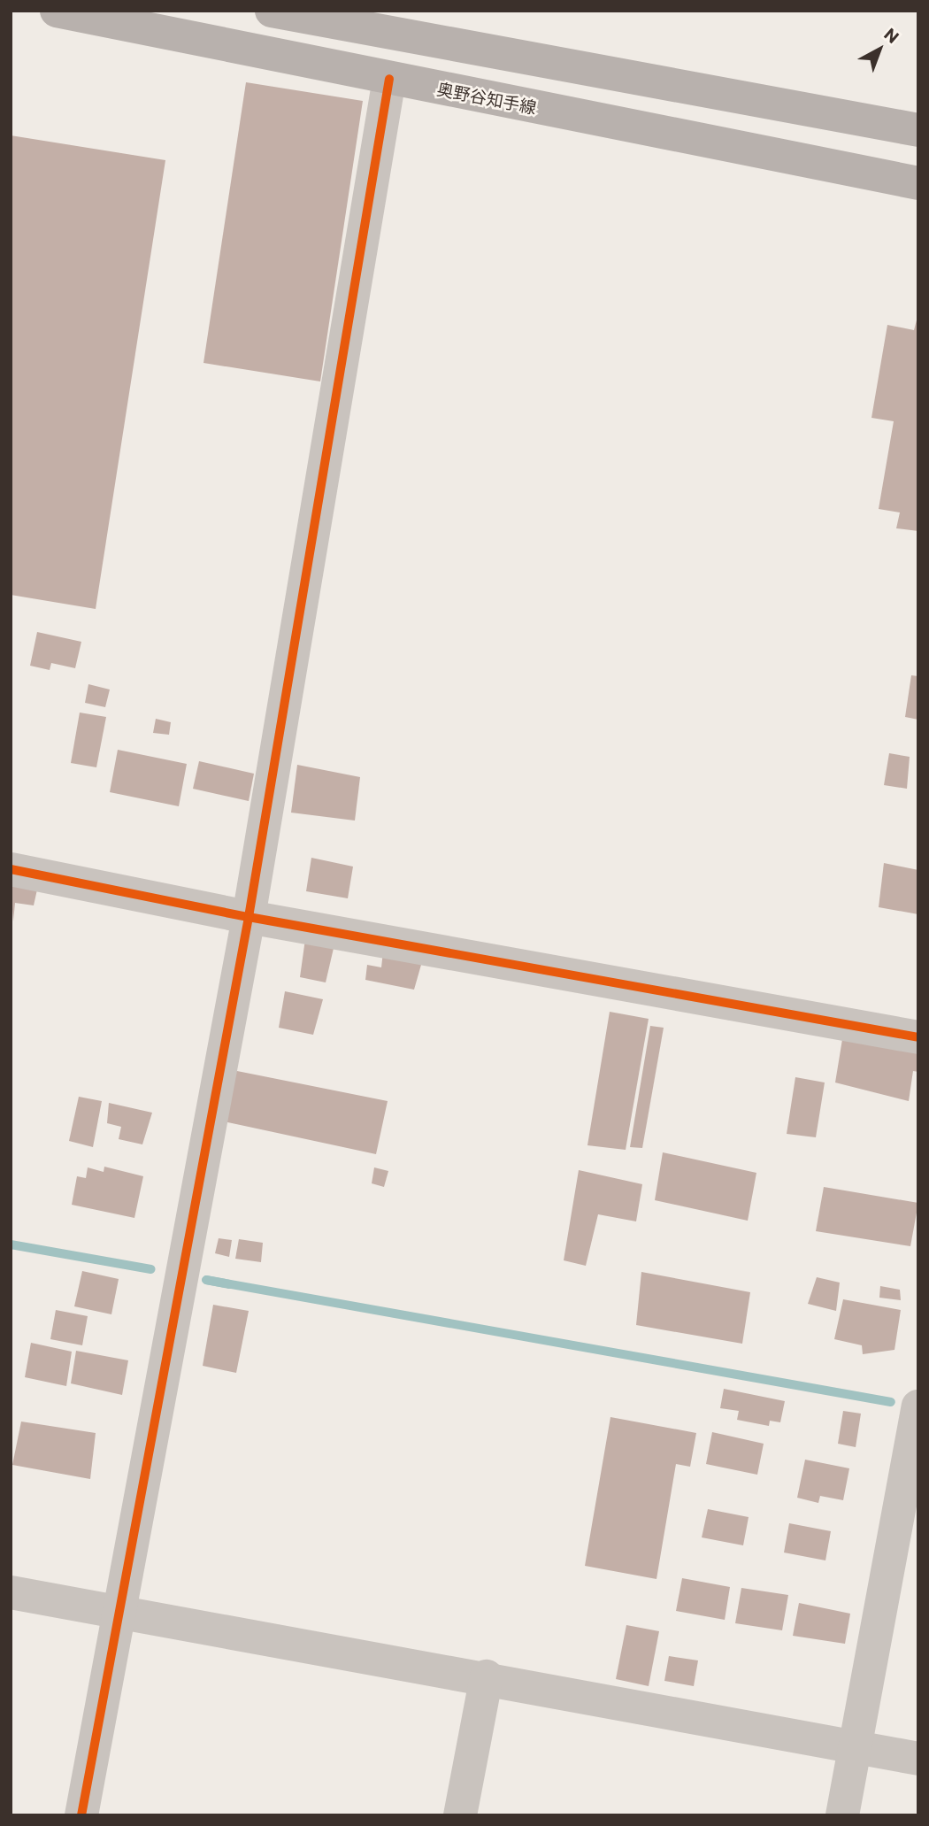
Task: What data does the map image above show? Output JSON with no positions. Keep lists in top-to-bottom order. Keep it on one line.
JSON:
{"streets":{"main road":["奥野谷知手線"]},"north":"top right"}
